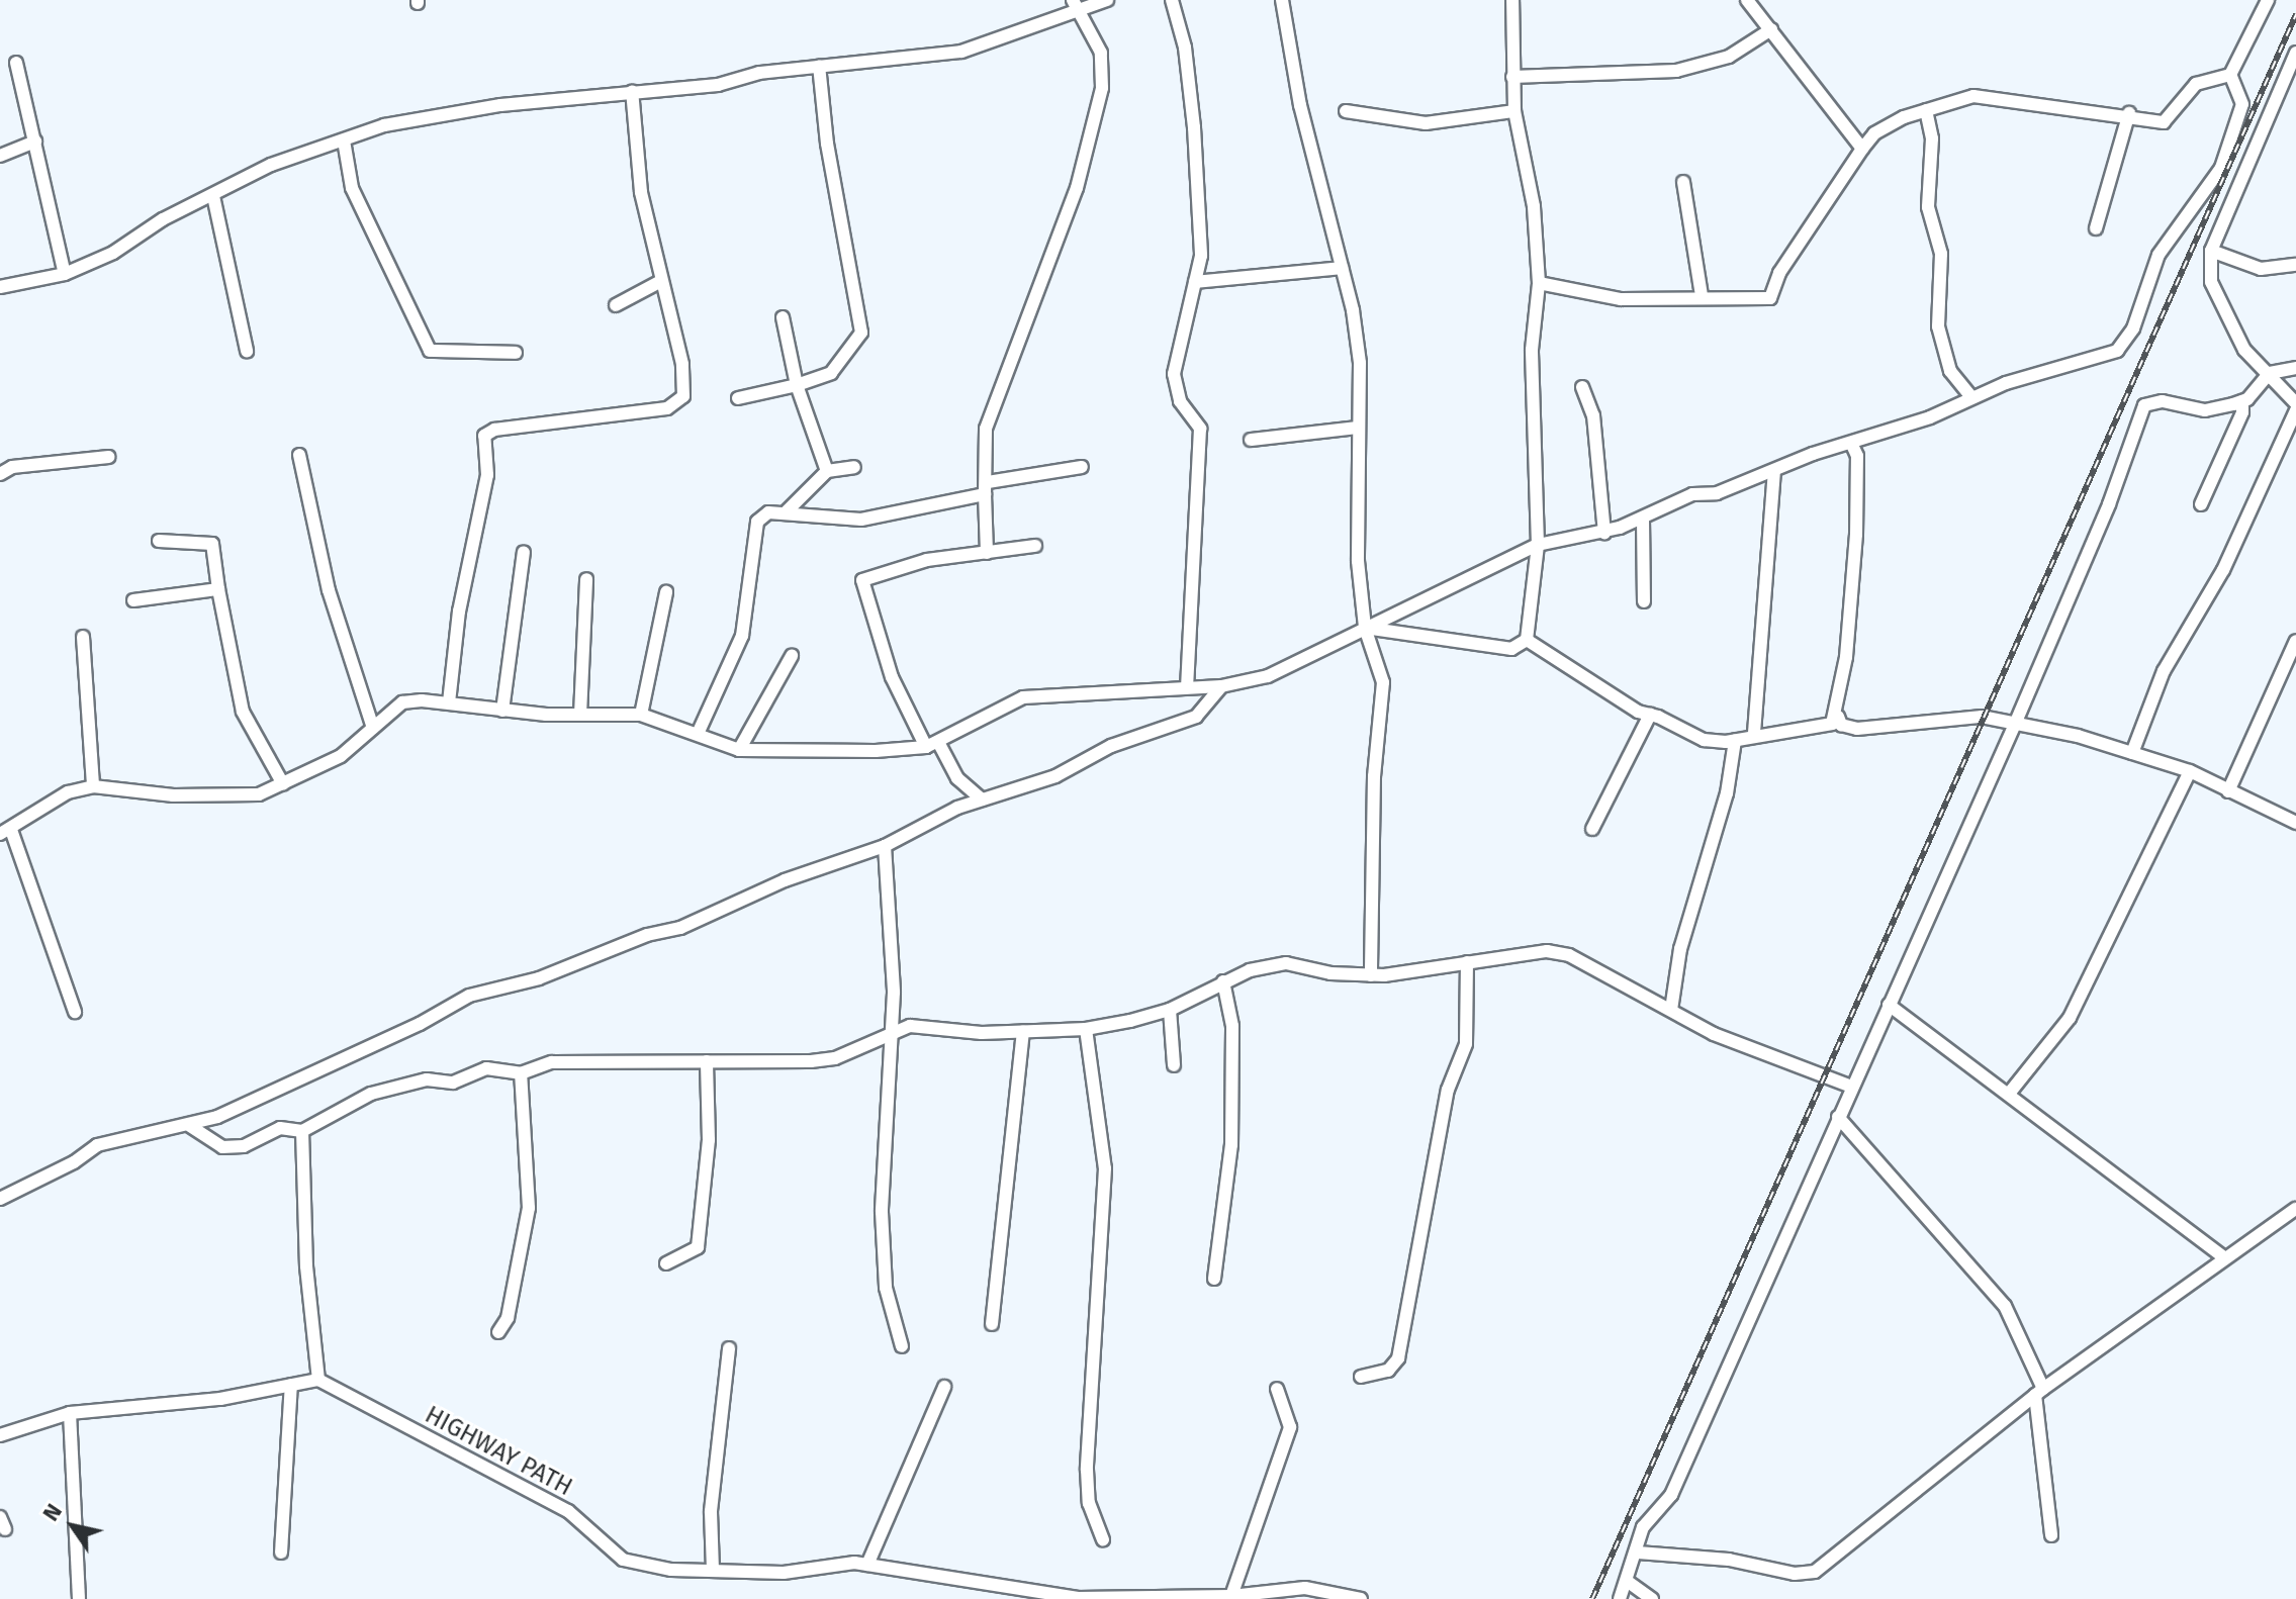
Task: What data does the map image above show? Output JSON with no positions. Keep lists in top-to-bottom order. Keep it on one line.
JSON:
{"streets":{"street":["HIGHWAY PATH"]},"north":"top left"}
